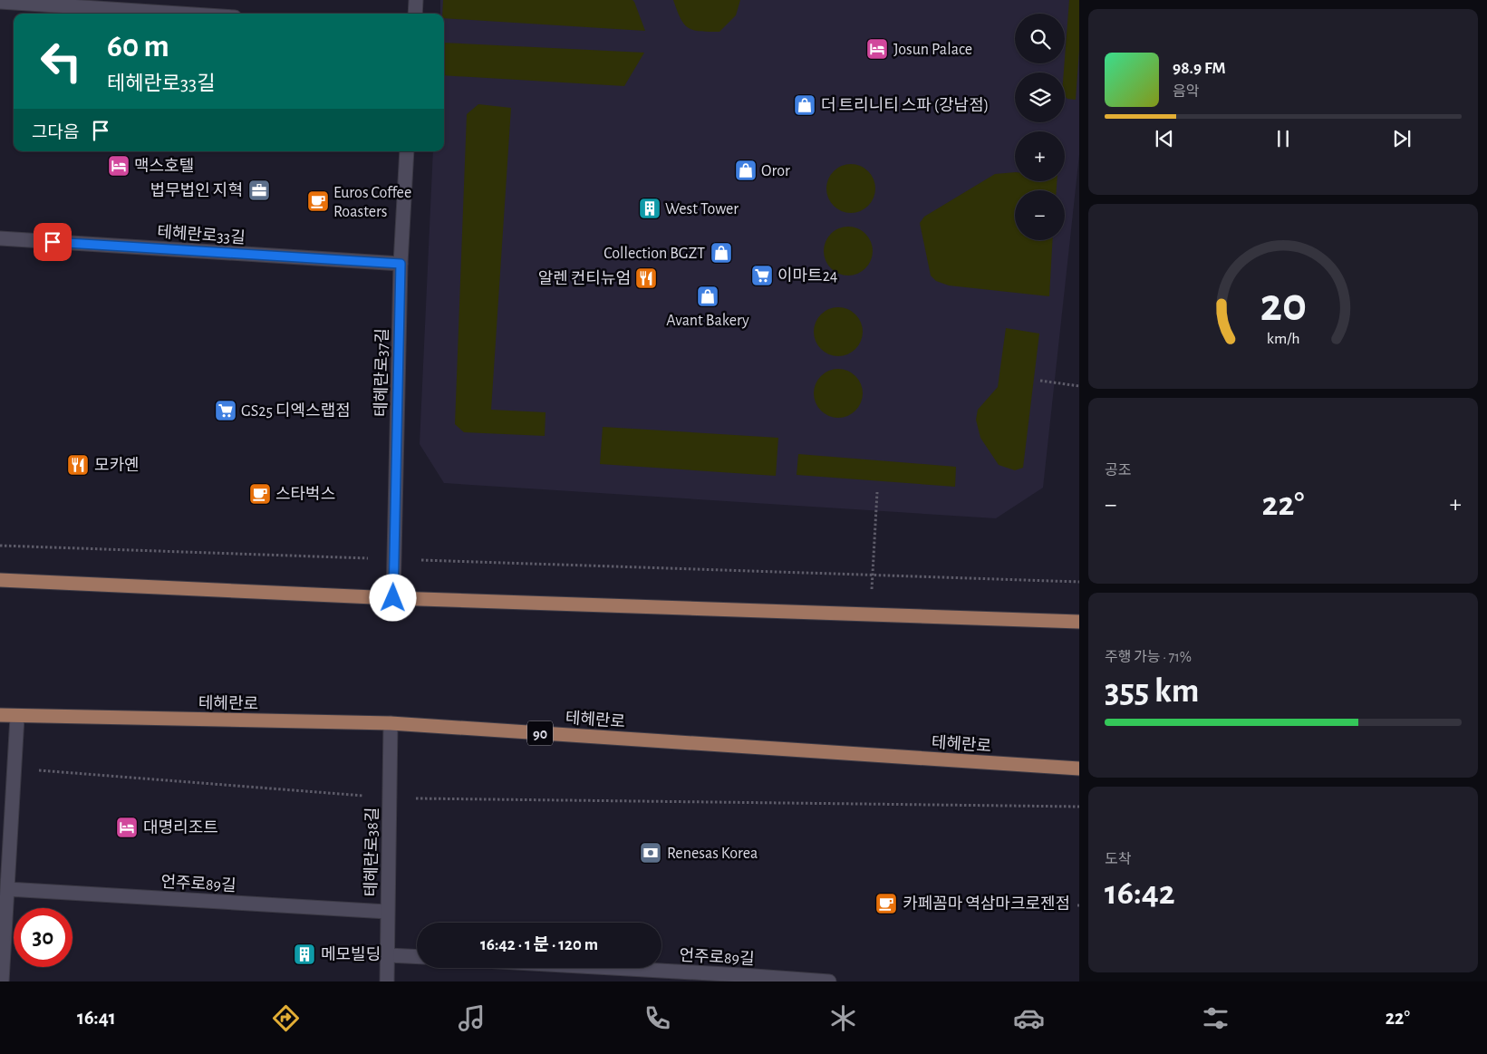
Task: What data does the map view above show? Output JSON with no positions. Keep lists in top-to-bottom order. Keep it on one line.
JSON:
{"streets":{"main road":["테헤란로","90"],"street":["테헤란로33길","테헤란로37길","테헤란로38길","언주로89길"]},"crossings":[["테헤란로33길","테헤란로37길"],["테헤란로","테헤란로38길"],["테헤란로38길","언주로89길"]],"places":{"hotel":["Josun Palace","맥스호텔","대명리조트"],"shop":["더 트리니티 스파 (강남점)","Oror","Collection BGZT","Avant Bakery"],"office":["법무법인 지혁"],"cafe":["Euros Coffee Roasters","스타벅스","카페꼼마 역삼마크로젠점"],"building":["West Tower","메모빌딩"],"supermarket":["이마트24","GS25 디엑스랩점"],"restaurant":["알렌 컨티뉴엄","모카옌"],"bank":["Renesas Korea"]},"page":{"map_buttons":["+","−"],"turn":["60 m","테헤란로33길"],"song":["98.9 FM","음악"],"then":"그다음","tile":["공조",["주행 가능 · 71%","355 km"],["도착","16:42"]],"heat":["−","22°","+"],"limit":"30","trip":"16:42 · 1 분 · 120 m","tabs":["16:41","22°"],"gauge":["20","km/h"]}}
